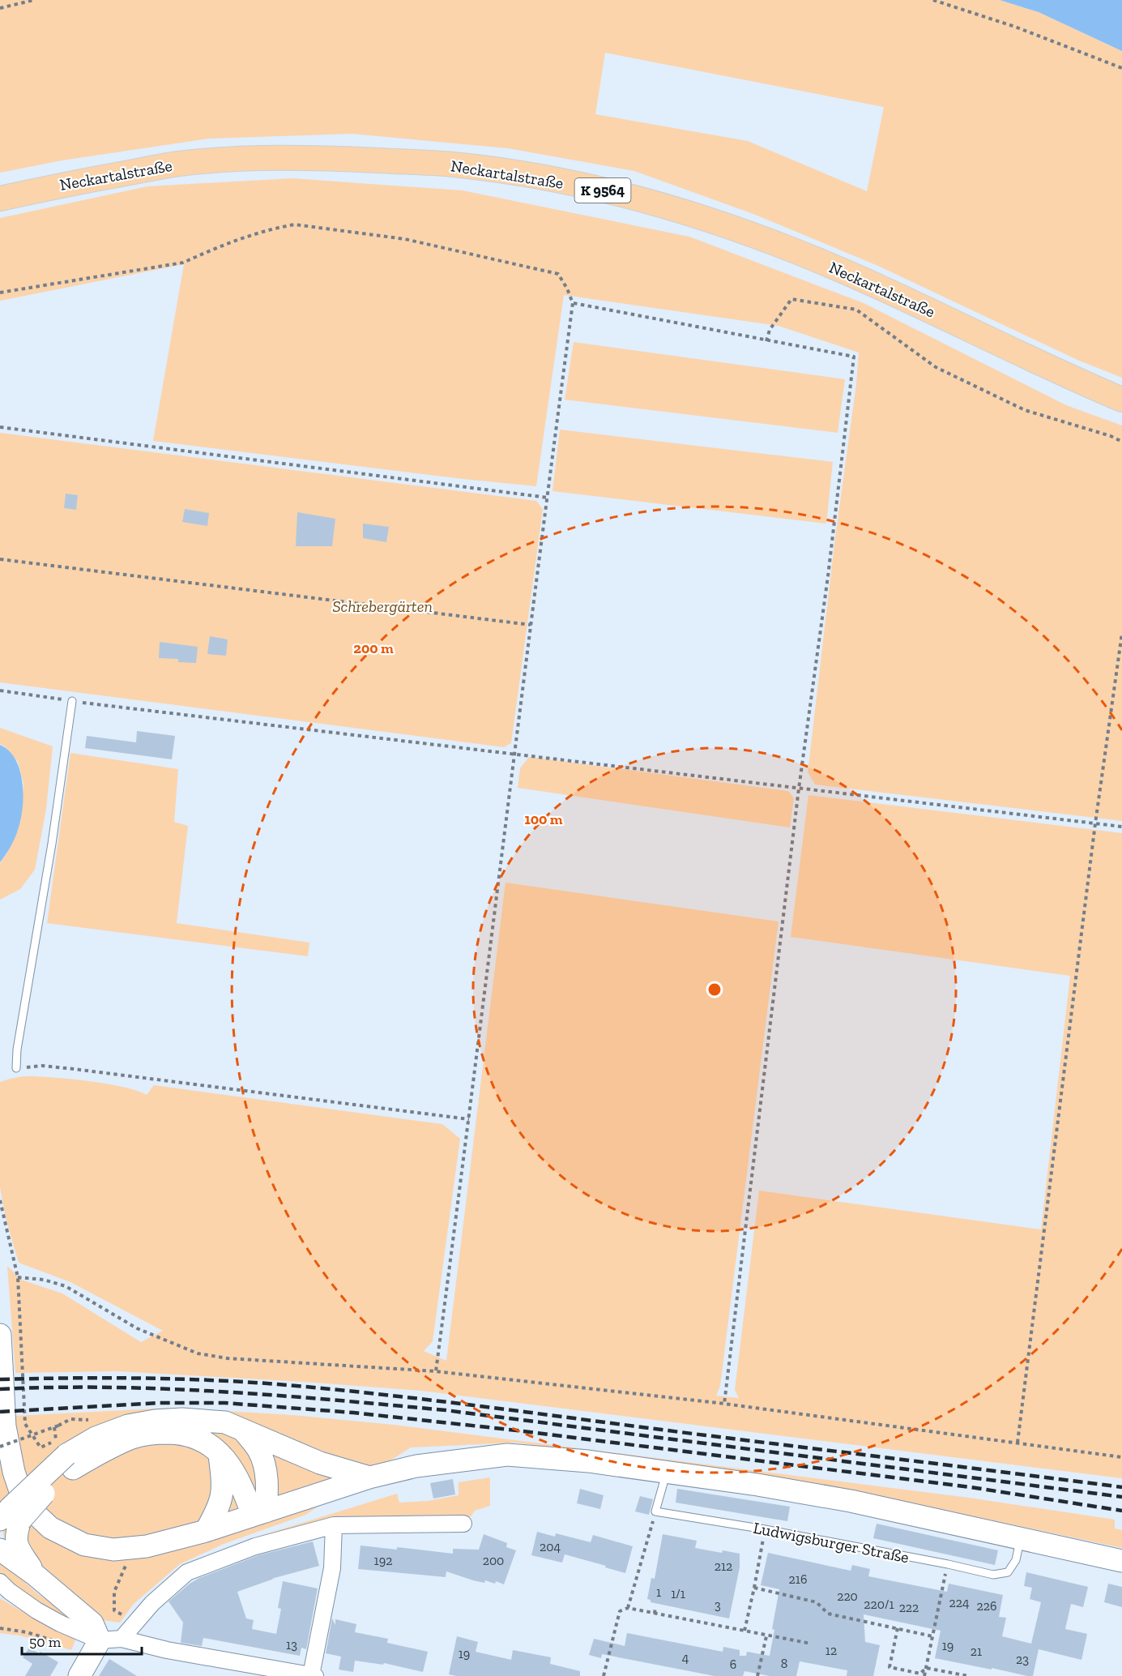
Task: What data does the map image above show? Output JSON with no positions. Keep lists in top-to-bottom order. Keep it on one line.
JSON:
{"streets":{"main road":["Neckartalstraße","K 9564"],"lane":["Ludwigsburger Straße"]},"parks":["Schrebergärten"],"house_numbers":["204","192","200","212","216","1","1/1","220","224","220/1","3","226","222","13","19","12","21","19","4","23","8","6"],"scale_bar":"50 m","rings":["200 m","100 m"]}
